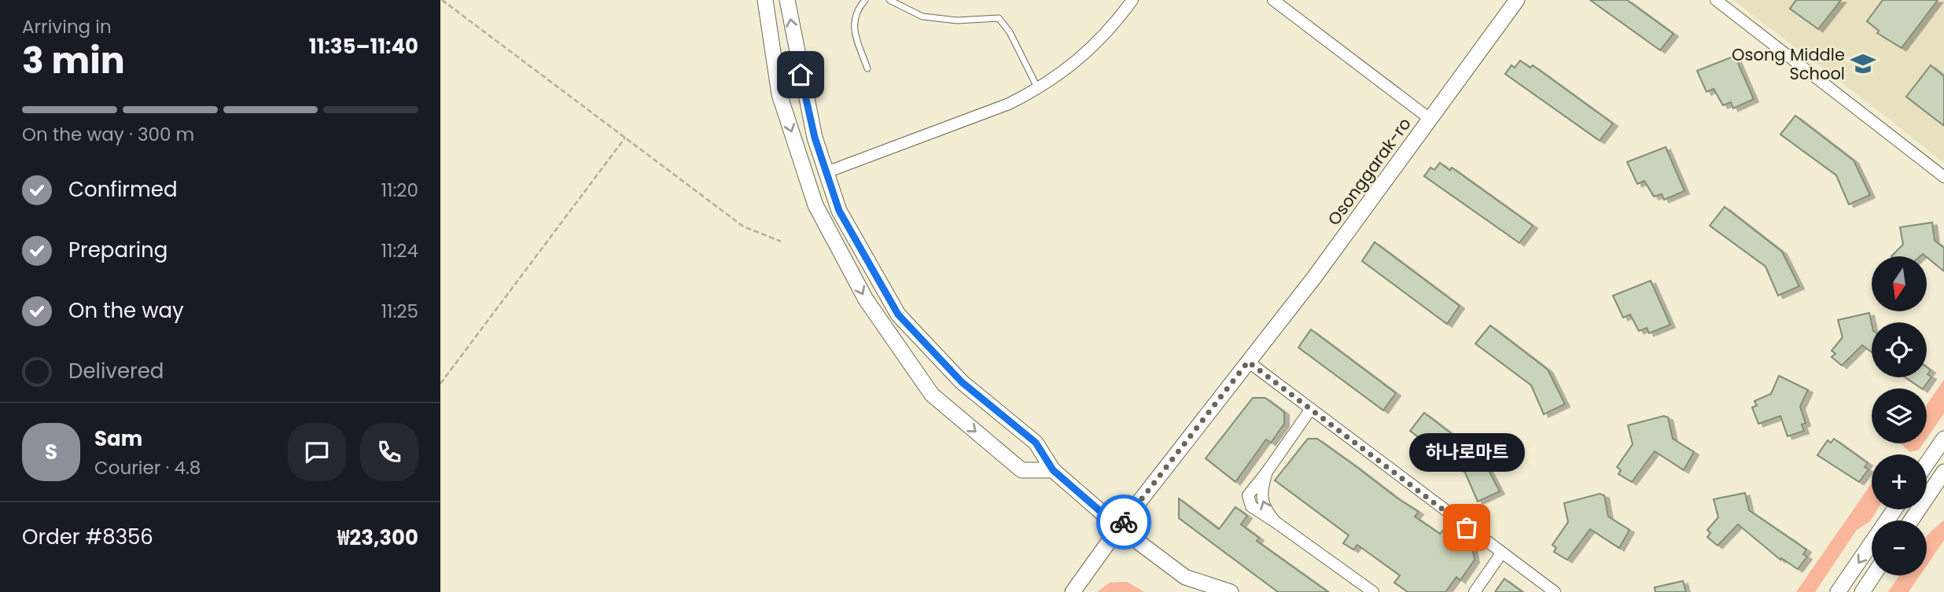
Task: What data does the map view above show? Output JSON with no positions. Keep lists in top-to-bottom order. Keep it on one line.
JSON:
{"streets":{"street":["Osonggarak-ro"]},"places":{"school or university":["Osong Middle School"],"other":["하나로마트"]},"north":"bottom","page":{"heading":["3 min","Arriving in","11:35–11:40"],"panel":["Sam","Courier · 4.8","Order #8356","₩23,300"],"bar":"On the way · 300 m","list":[["Confirmed","11:20"],["Preparing","11:24"],["On the way","11:25"],"Delivered"],"map_buttons":["+","−"],"round":"S","bubble":"하나로마트"}}
